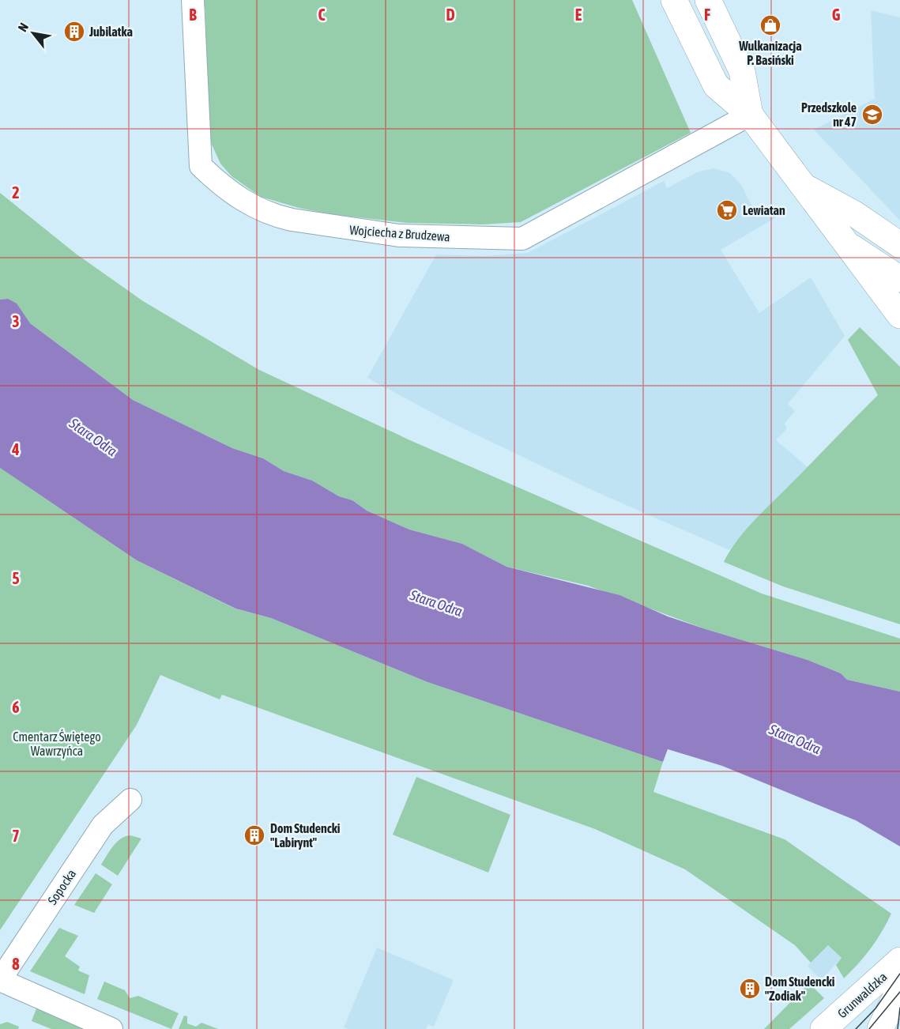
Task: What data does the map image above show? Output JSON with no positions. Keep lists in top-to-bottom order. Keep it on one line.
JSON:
{"streets":{"main road":["Grunwaldzka"],"street":["Wojciecha z Brudzewa","Sopocka"]},"water":["Stara Odra"],"parks":["Cmentarz Świętego Wawrzyńca"],"places":{"shop":["Wulkanizacja P. Basiński"],"building":["Jubilatka","Dom Studencki \"Labirynt\"","Dom Studencki \"Zodiak\""],"school or university":["Przedszkole nr 47"],"supermarket":["Lewiatan"]},"north":"top left","grid":{"columns":["B","C","D","E","F","G"],"rows":["2","3","4","5","6","7","8"]}}
